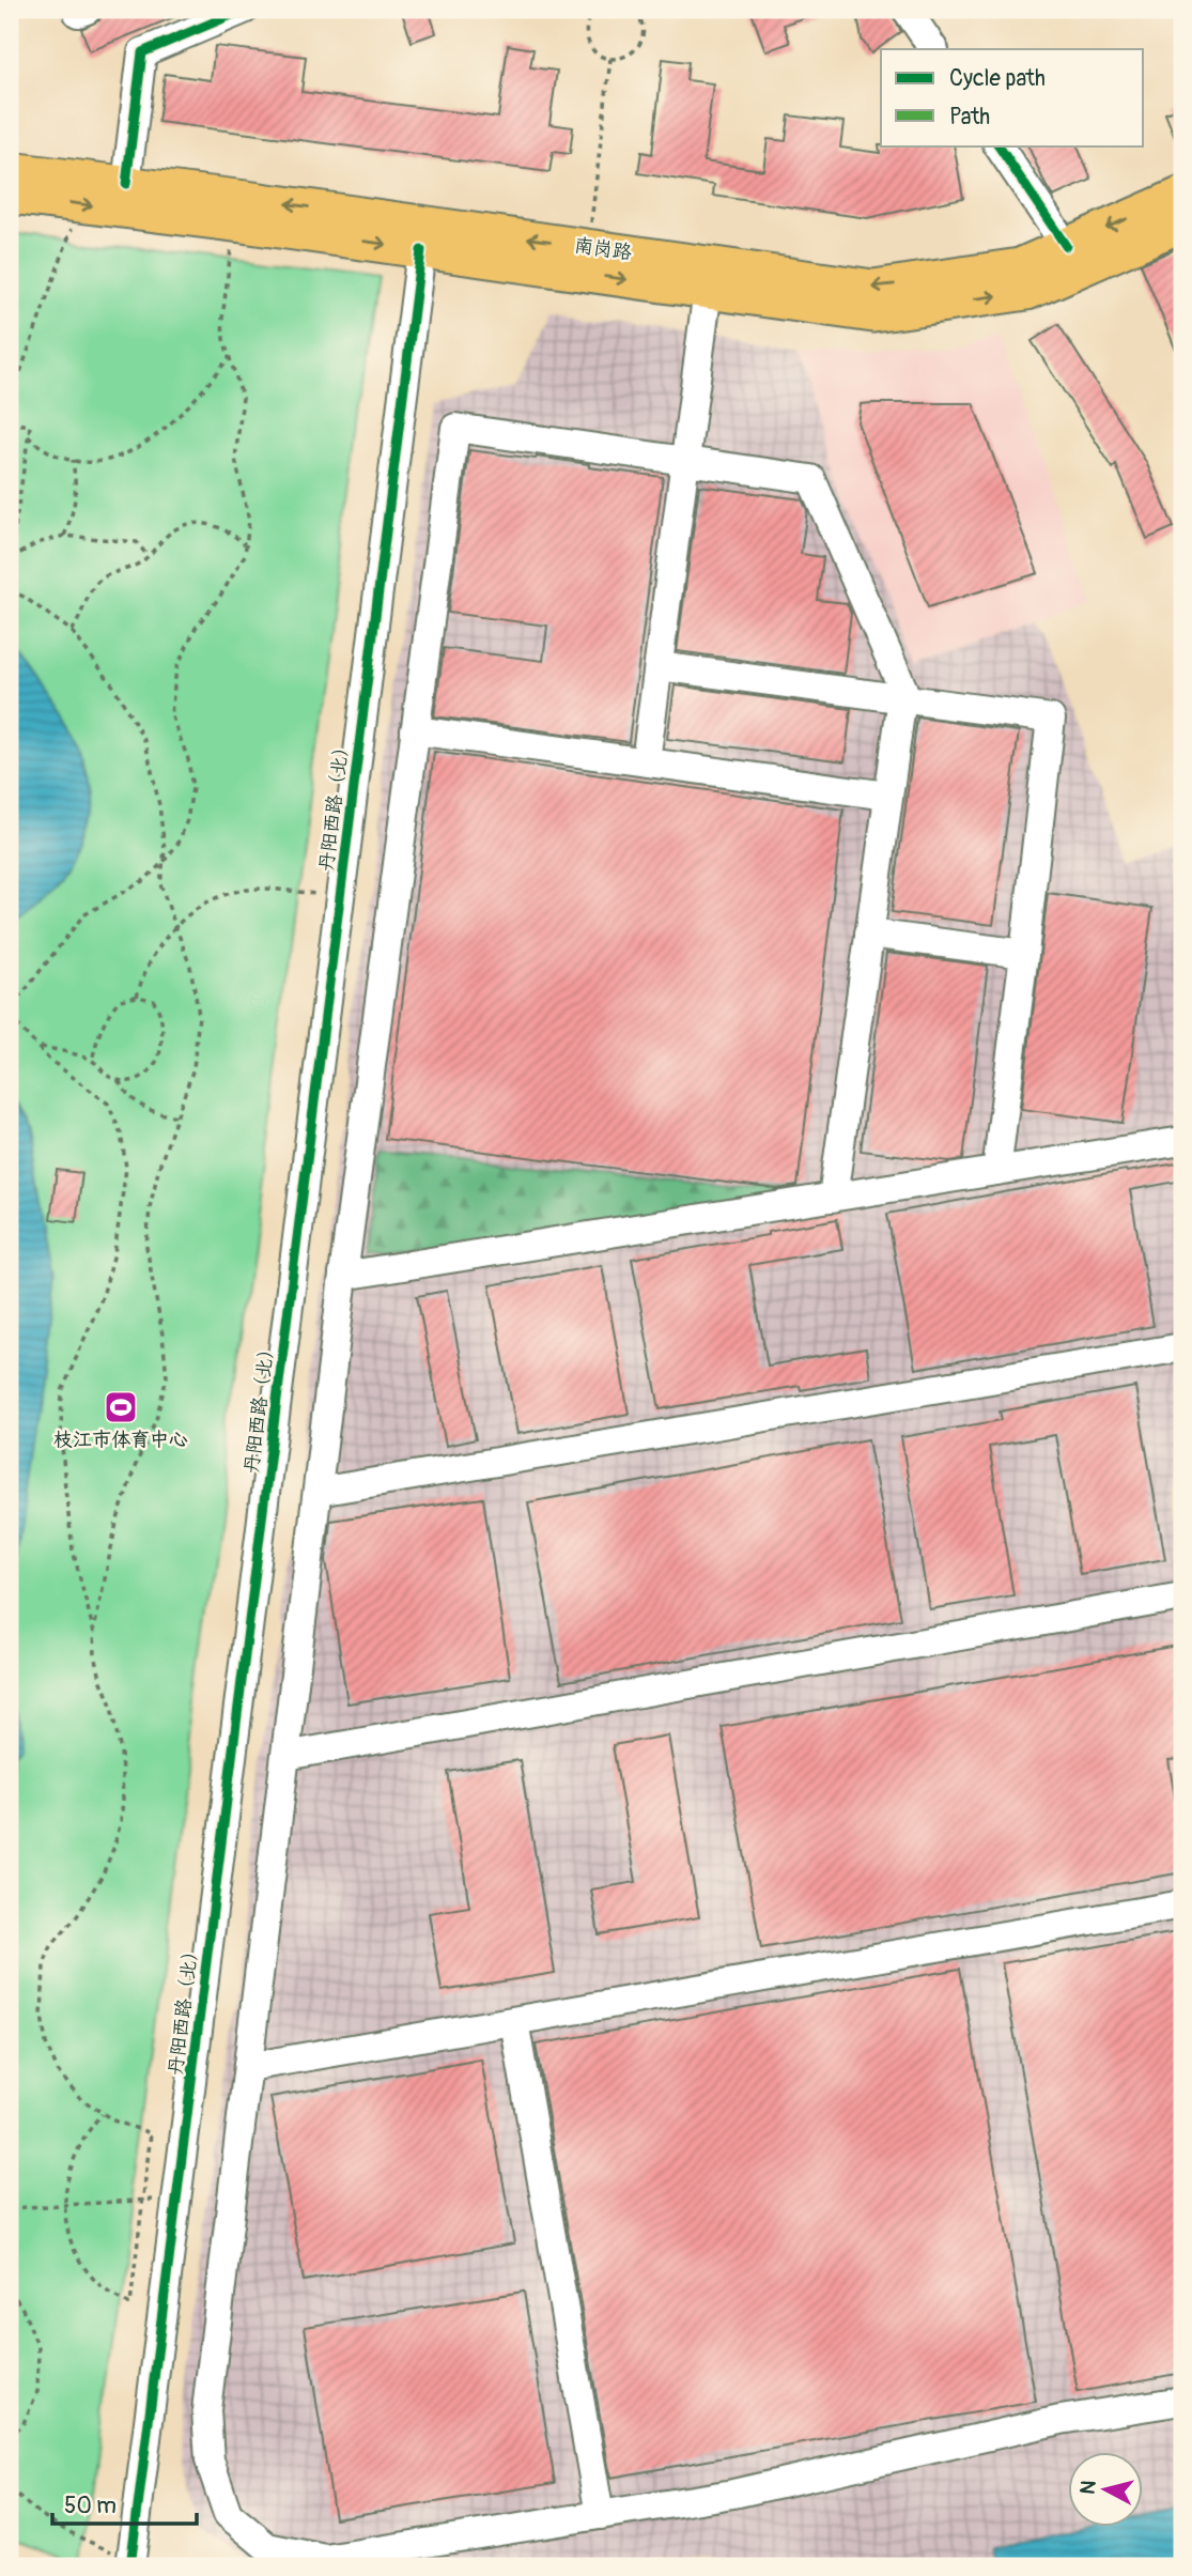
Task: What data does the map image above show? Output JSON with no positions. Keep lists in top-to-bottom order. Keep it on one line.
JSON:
{"streets":{"main road":["南岗路"],"street":["丹阳西路（北）"]},"crossings":[["南岗路","丹阳西路（北）"]],"places":{"sports":["枝江市体育中心"]},"legend":["Cycle path","Path"],"scale_bar":"50 m","north":"left"}
